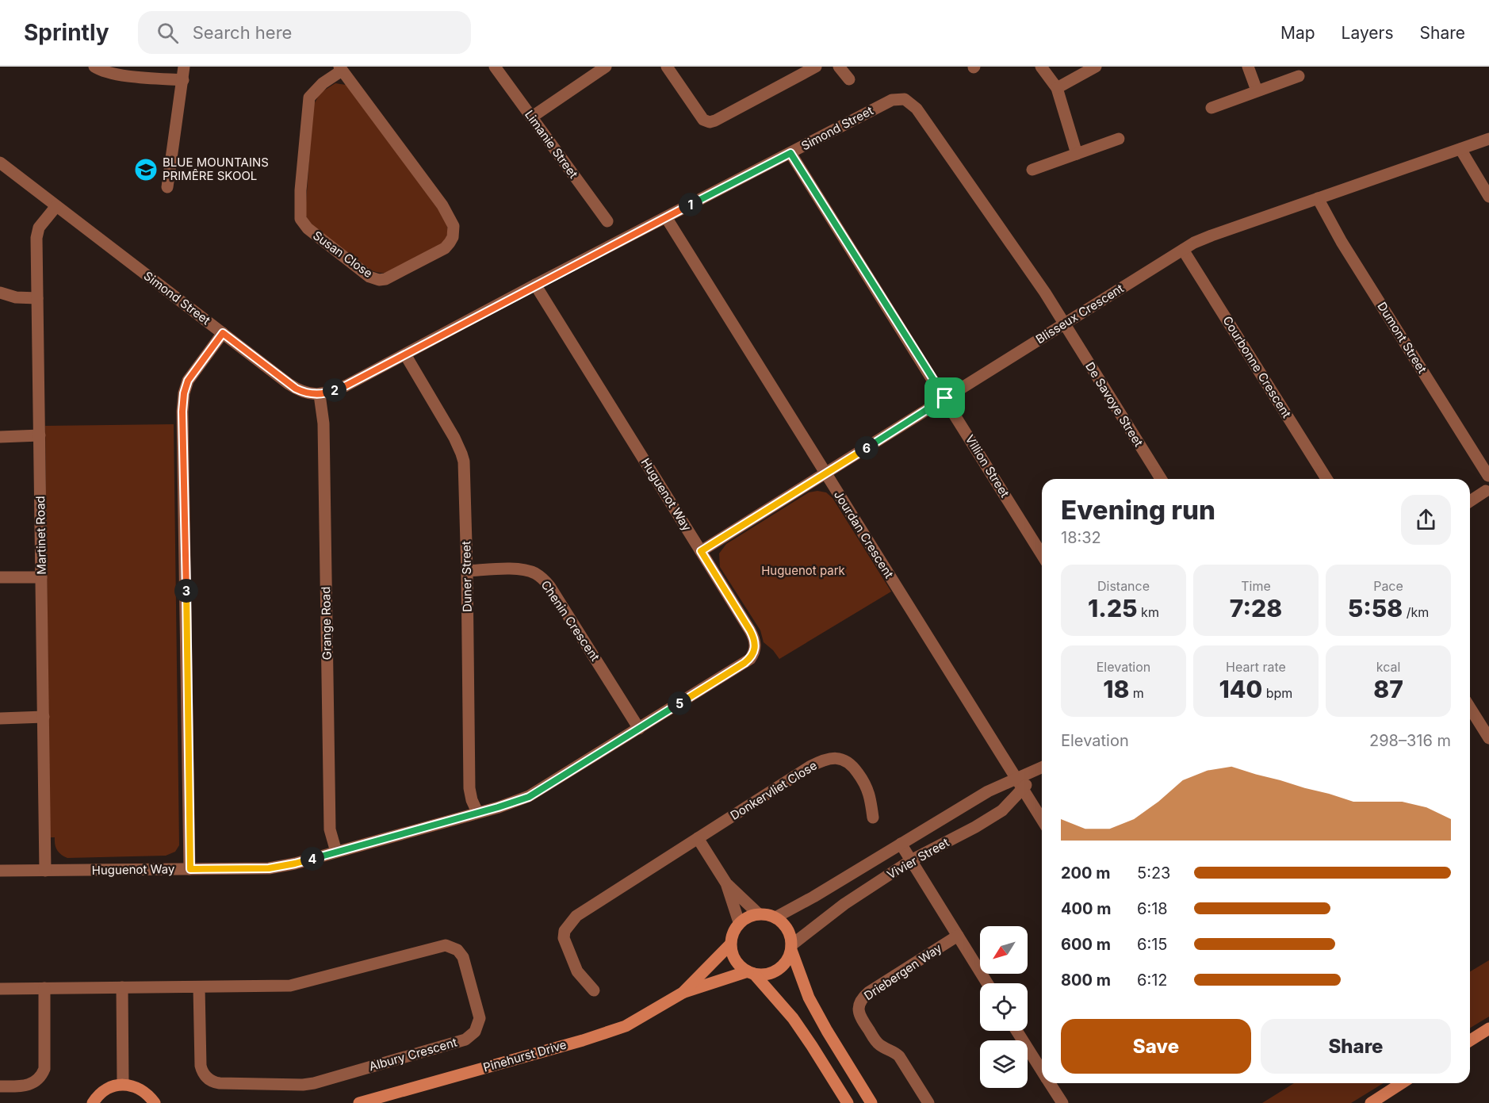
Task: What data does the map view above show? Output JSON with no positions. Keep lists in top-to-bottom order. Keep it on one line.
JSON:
{"streets":{"street":["Simond Street","Limanie Street","Susan Close","Blisseux Crescent","Dumont Street","Courbonne Crescent","De Savoye Street","Villion Street","Huguenot Way","Jourdan Crescent","Martinet Road","Duner Street","Chenin Crescent","Grange Road","Donkervliet Close","Vivier Street","Driebergen Way","Albury Crescent","Pinehurst Drive"]},"crossings":[["Simond Street","Blisseux Crescent"],["Simond Street","De Savoye Street"],["Simond Street","Villion Street"],["Simond Street","Huguenot Way"],["Simond Street","Jourdan Crescent"],["Simond Street","Martinet Road"],["Simond Street","Duner Street"],["Simond Street","Grange Road"],["Blisseux Crescent","Dumont Street"],["Blisseux Crescent","Courbonne Crescent"],["Blisseux Crescent","De Savoye Street"],["Blisseux Crescent","Villion Street"],["Blisseux Crescent","Huguenot Way"],["Blisseux Crescent","Jourdan Crescent"],["Huguenot Way","Martinet Road"],["Huguenot Way","Duner Street"],["Huguenot Way","Chenin Crescent"],["Huguenot Way","Grange Road"],["Jourdan Crescent","Vivier Street"],["Duner Street","Chenin Crescent"],["Vivier Street","Pinehurst Drive"]],"parks":["Huguenot park"],"places":{"school or university":["BLUE MOUNTAINS PRIMÊRE SKOOL"]},"north":"bottom left","page":{"header":"Sprintly","search":"Search here","nav":["Map","Layers","Share"],"pins":["1","2","6","3","5","4"],"heading":["Evening run","18:32"],"stats":[["Distance","1.25 km"],["Time","7:28"],["Pace","5:58 /km"],["Elevation","18 m"],["Heart rate","140 bpm"],["kcal","87"]],"chart":["Elevation","298–316 m"],"list":[{"name":"200 m","note":"5:23"},{"name":"400 m","note":"6:18"},{"name":"600 m","note":"6:15"},{"name":"800 m","note":"6:12"}],"buttons":["Save","Share"]}}
